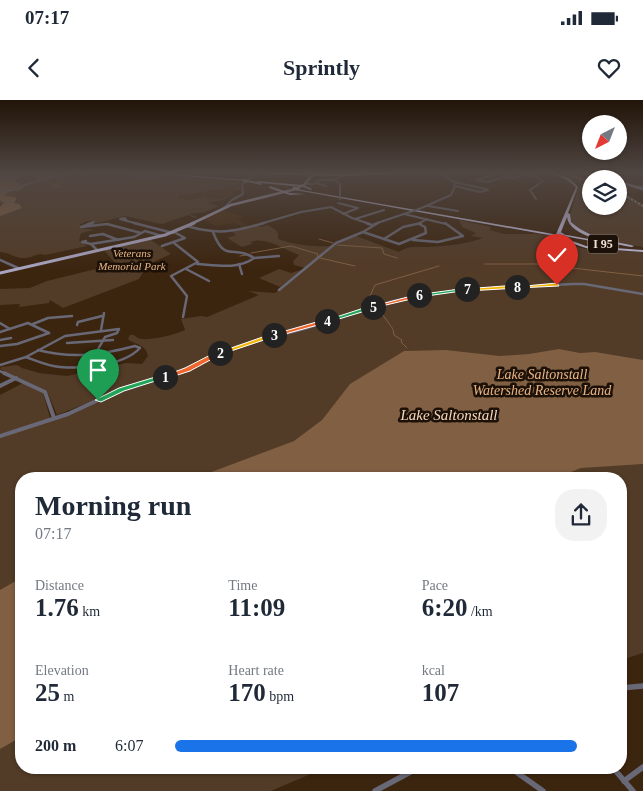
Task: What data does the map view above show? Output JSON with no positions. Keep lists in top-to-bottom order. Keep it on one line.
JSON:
{"streets":{"highway":["I 95"]},"water":["Lake Saltonstall"],"parks":["Veterans Memorial Park","Lake Saltonstall Watershed Reserve Land"],"north":"bottom left","page":{"status":"07:17","header":"Sprintly","pins":["8","7","6","5","4","3","2","1"],"heading":["Morning run","07:17"],"stats":[["Distance","1.76 km"],["Time","11:09"],["Pace","6:20 /km"],["Elevation","25 m"],["Heart rate","170 bpm"],["kcal","107"]],"list":[{"name":"200 m","note":"6:07"}]}}
